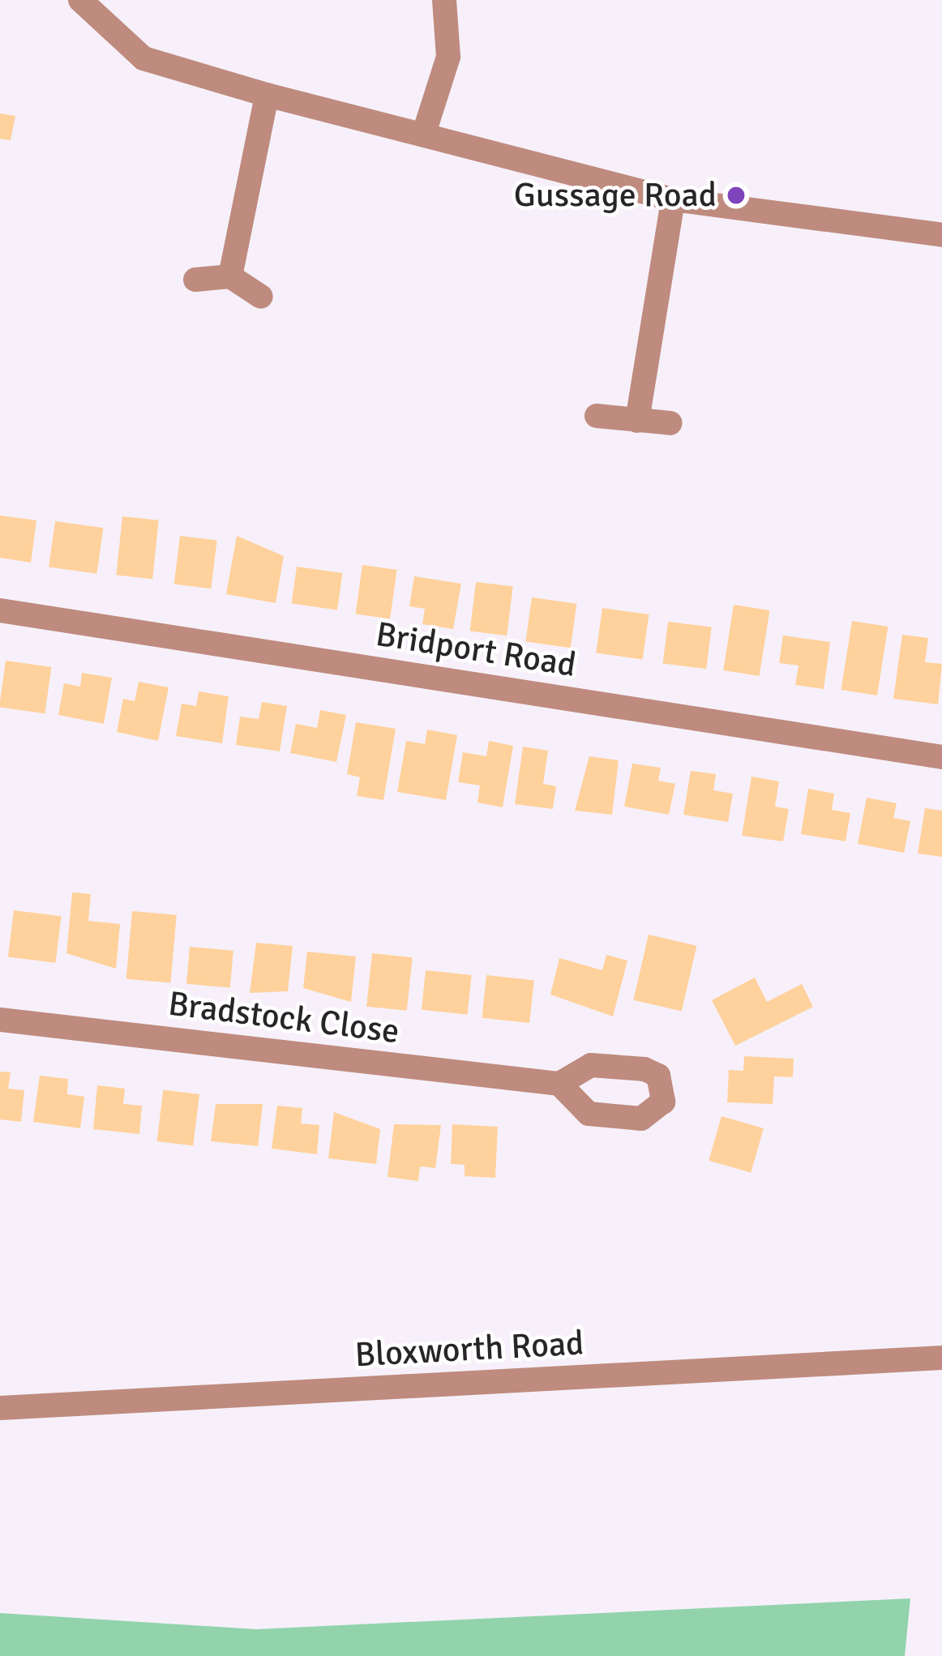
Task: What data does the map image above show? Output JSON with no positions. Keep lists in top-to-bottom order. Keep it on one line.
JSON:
{"streets":{"street":["Bridport Road","Bradstock Close","Bloxworth Road"]},"places":["Gussage Road"]}
